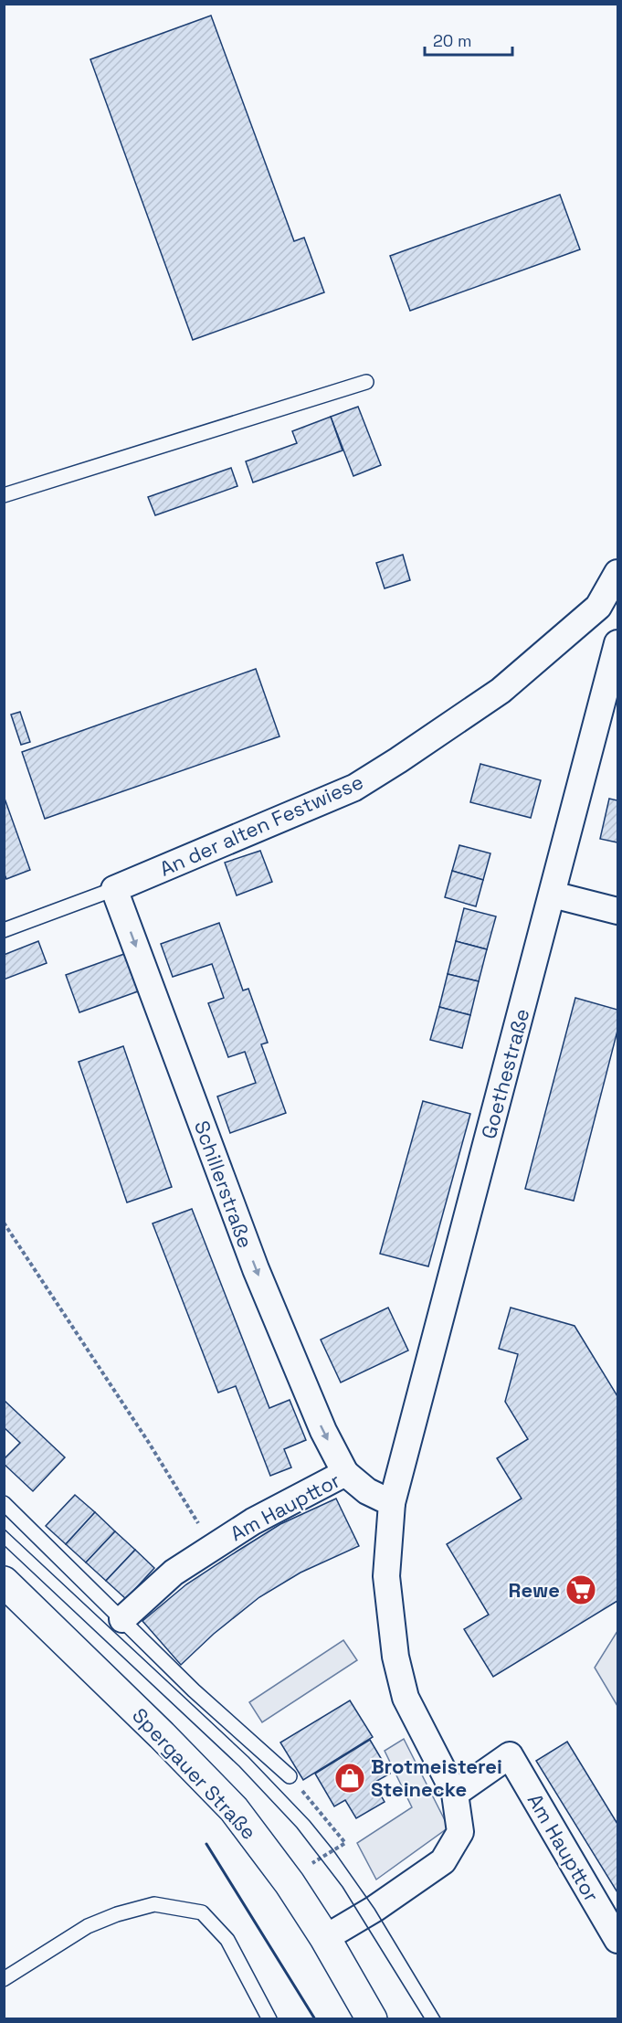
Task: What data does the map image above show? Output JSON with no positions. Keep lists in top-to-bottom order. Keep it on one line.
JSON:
{"streets":{"main road":["Spergauer Straße"],"street":["An der alten Festwiese","Goethestraße","Schillerstraße","Am Haupttor"]},"crossings":[["An der alten Festwiese","Schillerstraße"],["Goethestraße","Am Haupttor"],["Schillerstraße","Am Haupttor"]],"one_way":["Schillerstraße"],"places":{"supermarket":["Rewe"],"shop":["Brotmeisterei Steinecke"]},"scale_bar":"20 m"}
